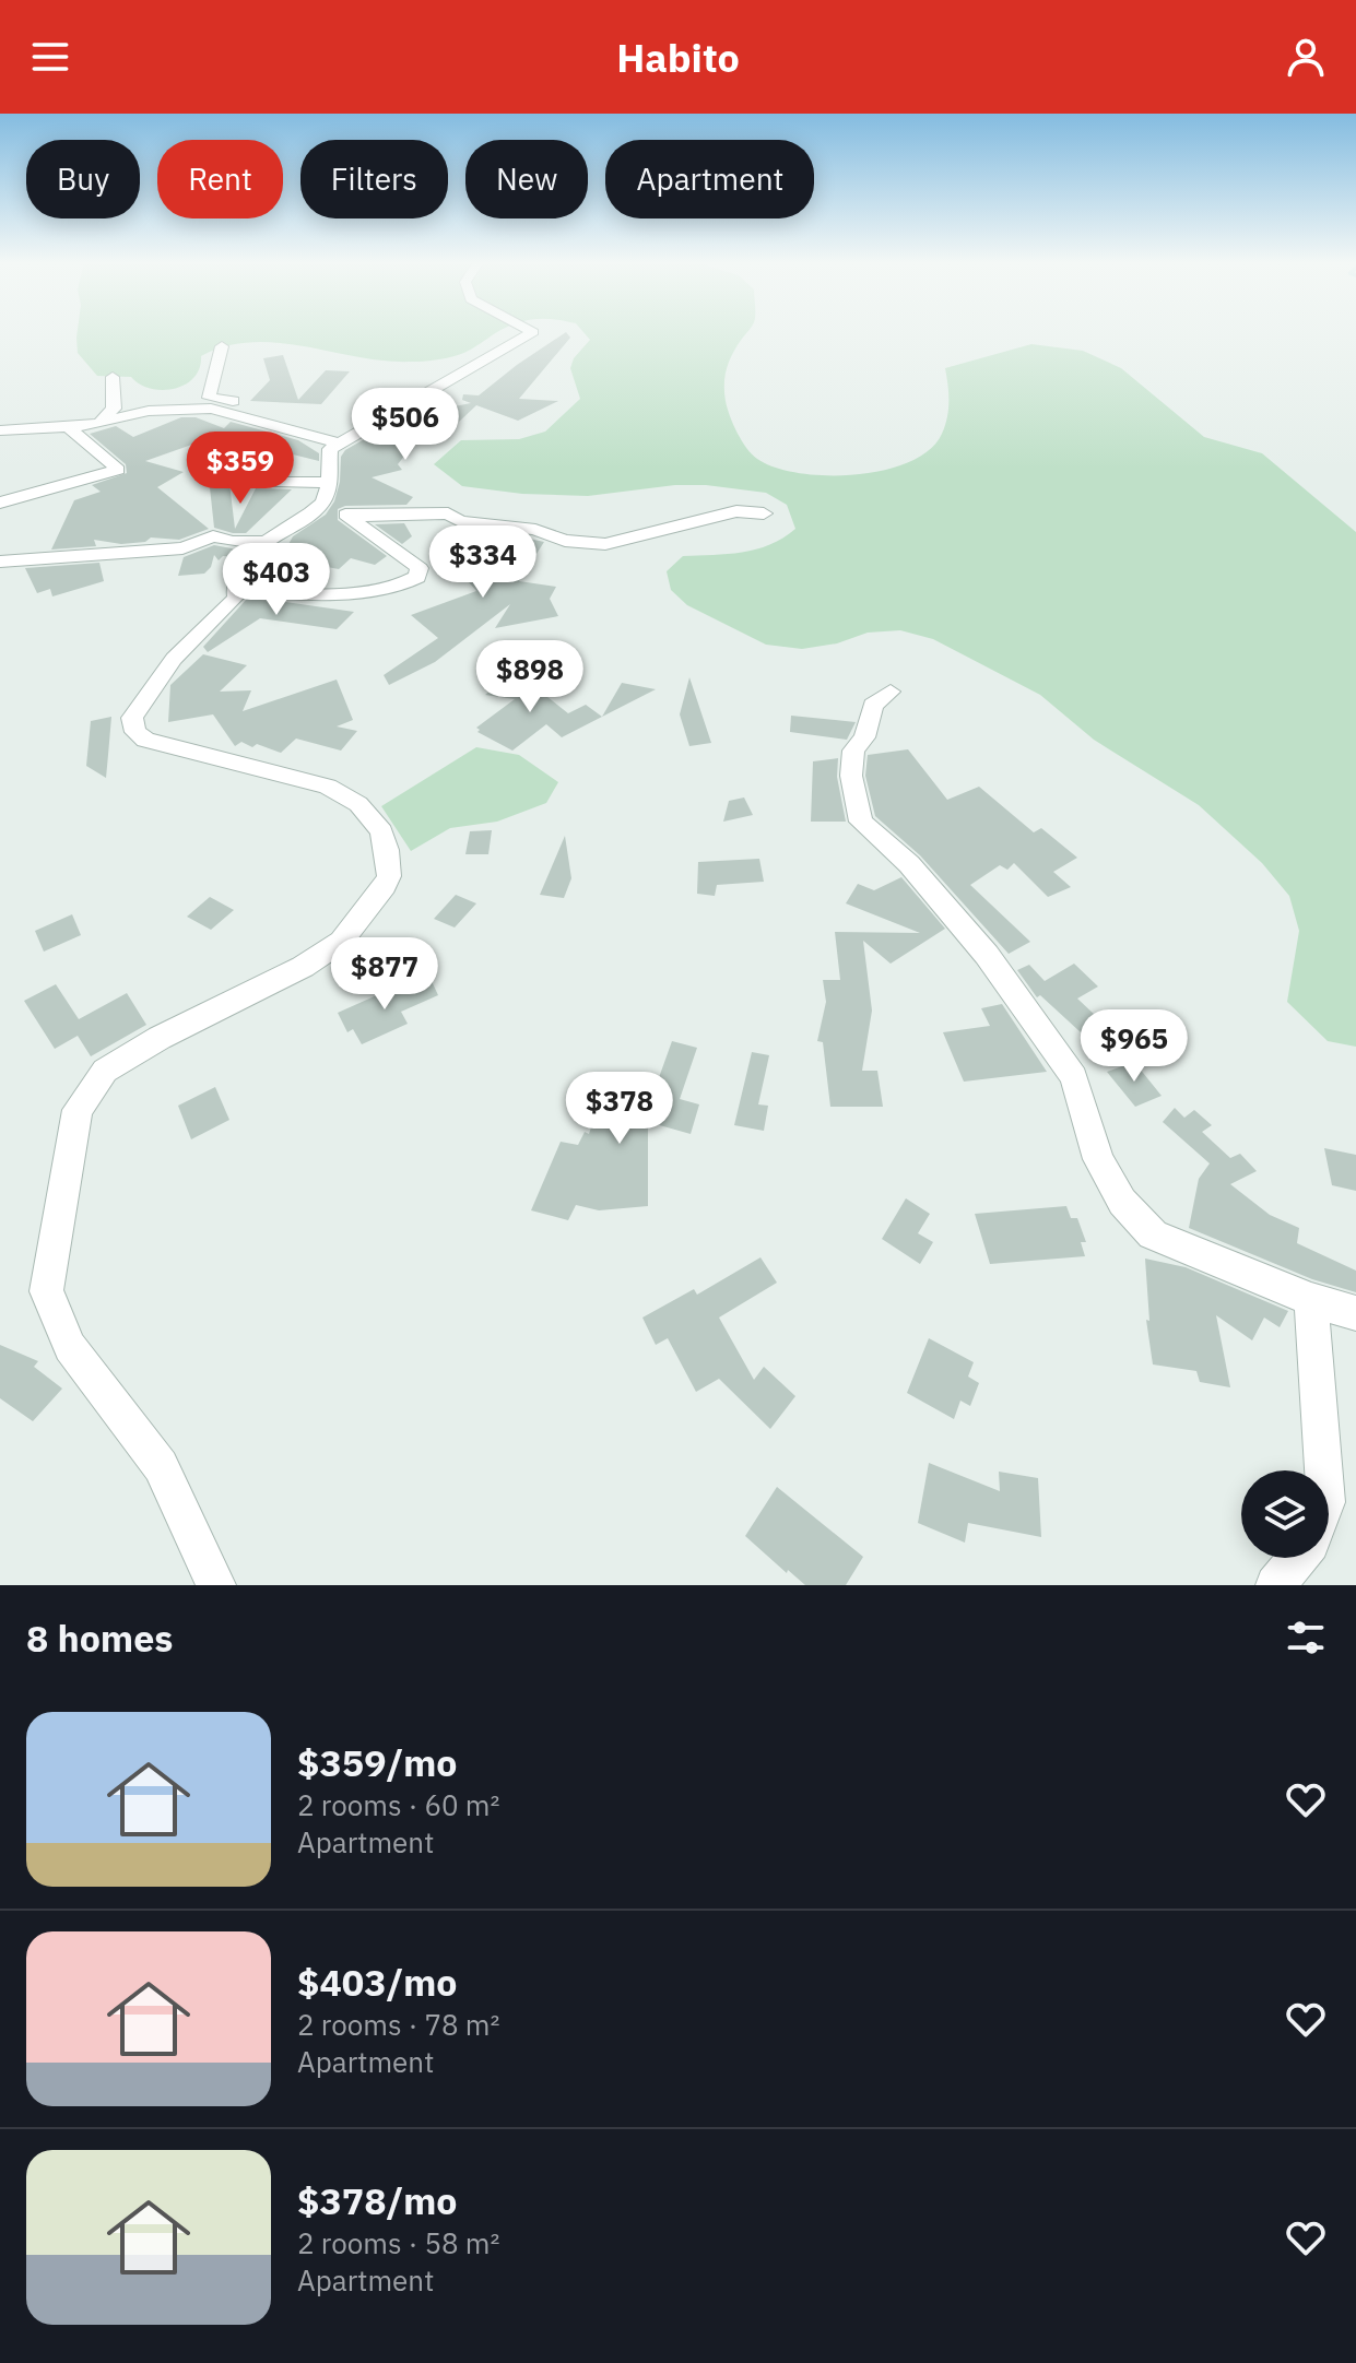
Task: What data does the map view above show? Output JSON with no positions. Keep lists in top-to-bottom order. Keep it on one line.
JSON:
{"page":{"header":"Habito","chip":["Buy","Rent","Filters","New","Apartment"],"price":["$506","$359","$334","$403","$898","$877","$965","$378"],"heading":"8 homes","list":[{"name":"$359/mo","note":"2 rooms · 60 m² · Apartment"},{"name":"$403/mo","note":"2 rooms · 78 m² · Apartment"},{"name":"$378/mo","note":"2 rooms · 58 m² · Apartment"}]}}
